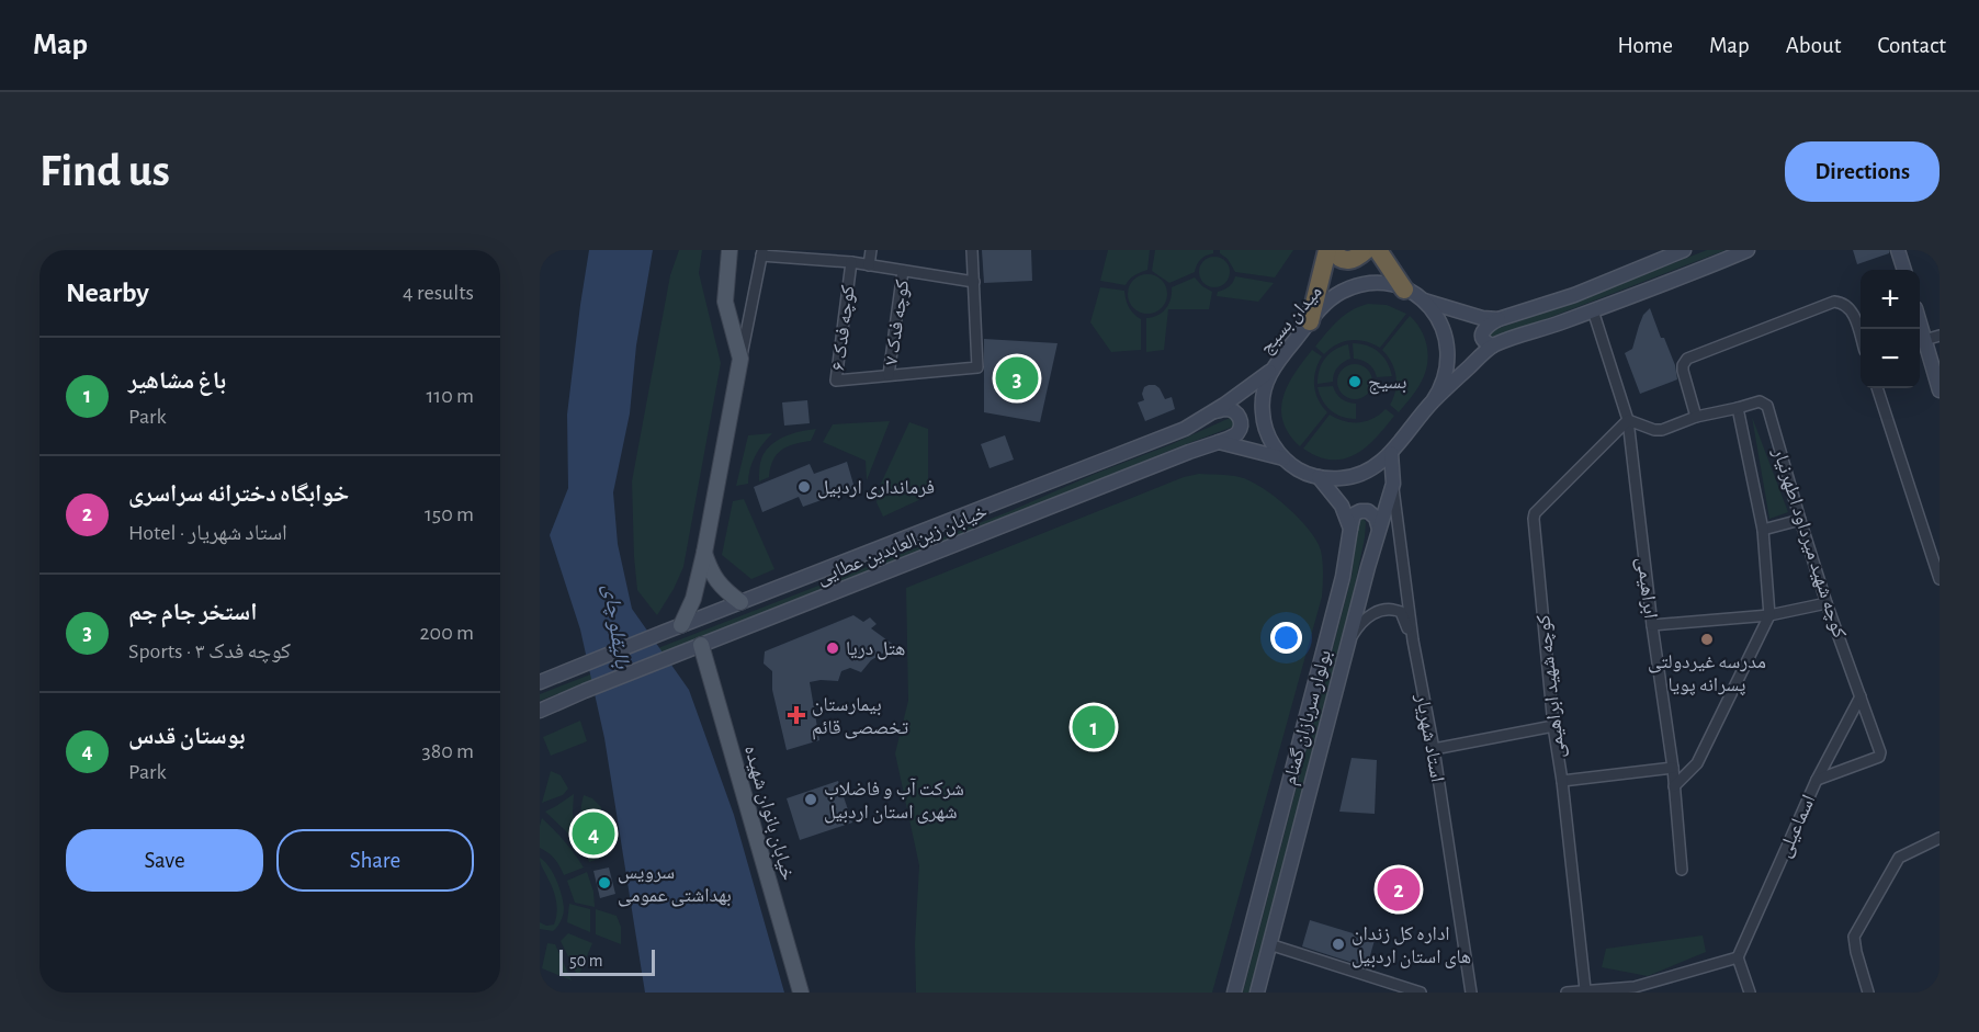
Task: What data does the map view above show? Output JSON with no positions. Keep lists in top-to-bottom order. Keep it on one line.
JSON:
{"streets":{"main road":["میدان بسیج","خیابان زین‌العابدین عطایی","بولوار سربازان گمنام","خیابان بانوان شهیده"],"street":["کوچه فدک ۷","کوچه فدک ۶","کوچه شهید میرداود اطهرنیار","ابراهیمی","کوچه شهید ابراهیمی","استاد شهریار","اسماعیلی"]},"crossings":[["میدان بسیج","خیابان زین‌العابدین عطایی"],["میدان بسیج","بولوار سربازان گمنام"],["کوچه فدک ۷","کوچه فدک ۶"],["کوچه شهید میرداود اطهرنیار","ابراهیمی"],["کوچه شهید میرداود اطهرنیار","کوچه شهید ابراهیمی"],["کوچه شهید میرداود اطهرنیار","اسماعیلی"],["خیابان زین‌العابدین عطایی","بولوار سربازان گمنام"],["خیابان زین‌العابدین عطایی","خیابان بانوان شهیده"],["ابراهیمی","کوچه شهید ابراهیمی"],["بولوار سربازان گمنام","استاد شهریار"]],"water":["بالیقلو چای"],"places":{"other":["بسیج","فرمانداری اردبیل","مدرسه غیردولتی پسرانه پویا","هتل دریا","شرکت آب و فاضلاب شهری استان اردبیل","سرویس بهداشتی عمومی","اداره کل زندان های استان اردبیل"],"health":["بیمارستان تخصصی قائم"]},"scale_bar":"50 m","page":{"header":"Map","nav":["Home","Map","About","Contact"],"buttons":["Directions",["Save","Share"]],"title":"Find us","heading":["Nearby","4 results"],"map_buttons":["+","−"],"list":[{"mark":"1","name":"باغ مشاهیر","note":"Park","value":"110 m"},{"mark":"2","name":"خوابگاه دخترانه سراسری","note":"Hotel · استاد شهریار","value":"150 m"},{"mark":"3","name":"استخر جام جم","note":"Sports · کوچه فدک ۳","value":"200 m"},{"mark":"4","name":"بوستان قدس","note":"Park","value":"380 m"}],"pins":["3","1","4","2"],"scale":"50 m"}}
